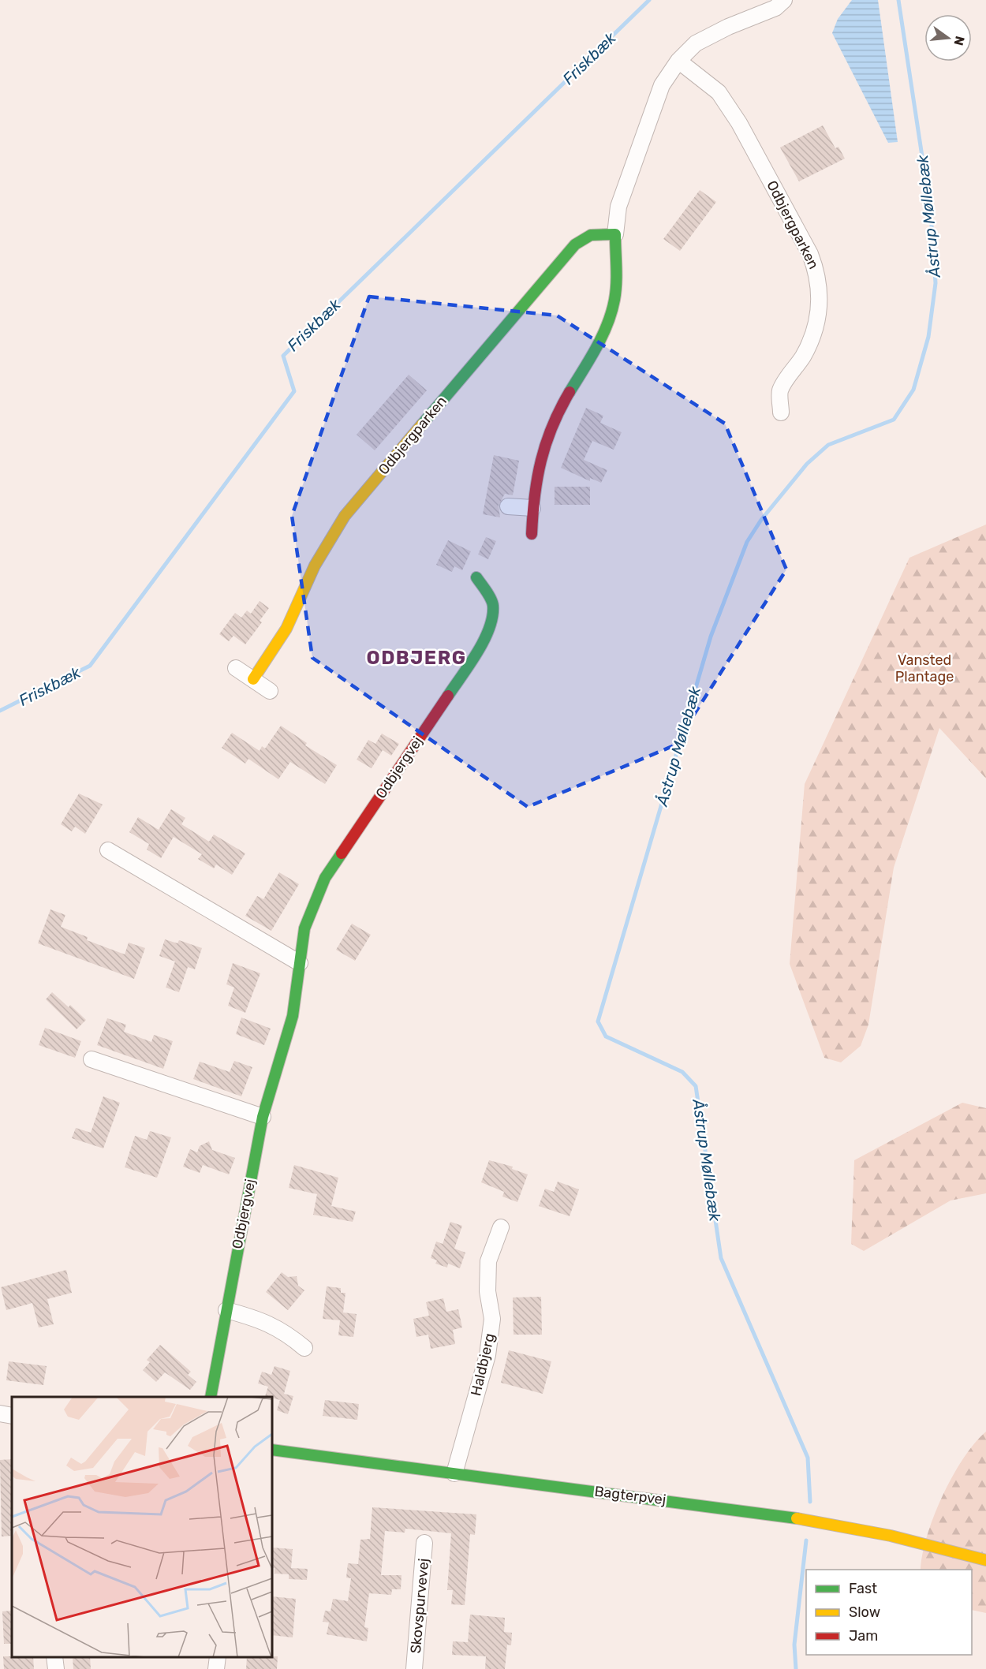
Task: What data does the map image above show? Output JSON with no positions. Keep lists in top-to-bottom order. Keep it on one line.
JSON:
{"streets":{"street":["Odbjergparken","Odbjergvej","Haldbjerg","Bagterpvej","Skovspurvevej"]},"crossings":[["Haldbjerg","Bagterpvej"]],"districts":["ODBJERG"],"water":["Friskbæk","Åstrup Møllebæk"],"parks":["Vansted Plantage"],"legend":["Fast","Slow","Jam"],"north":"right"}
